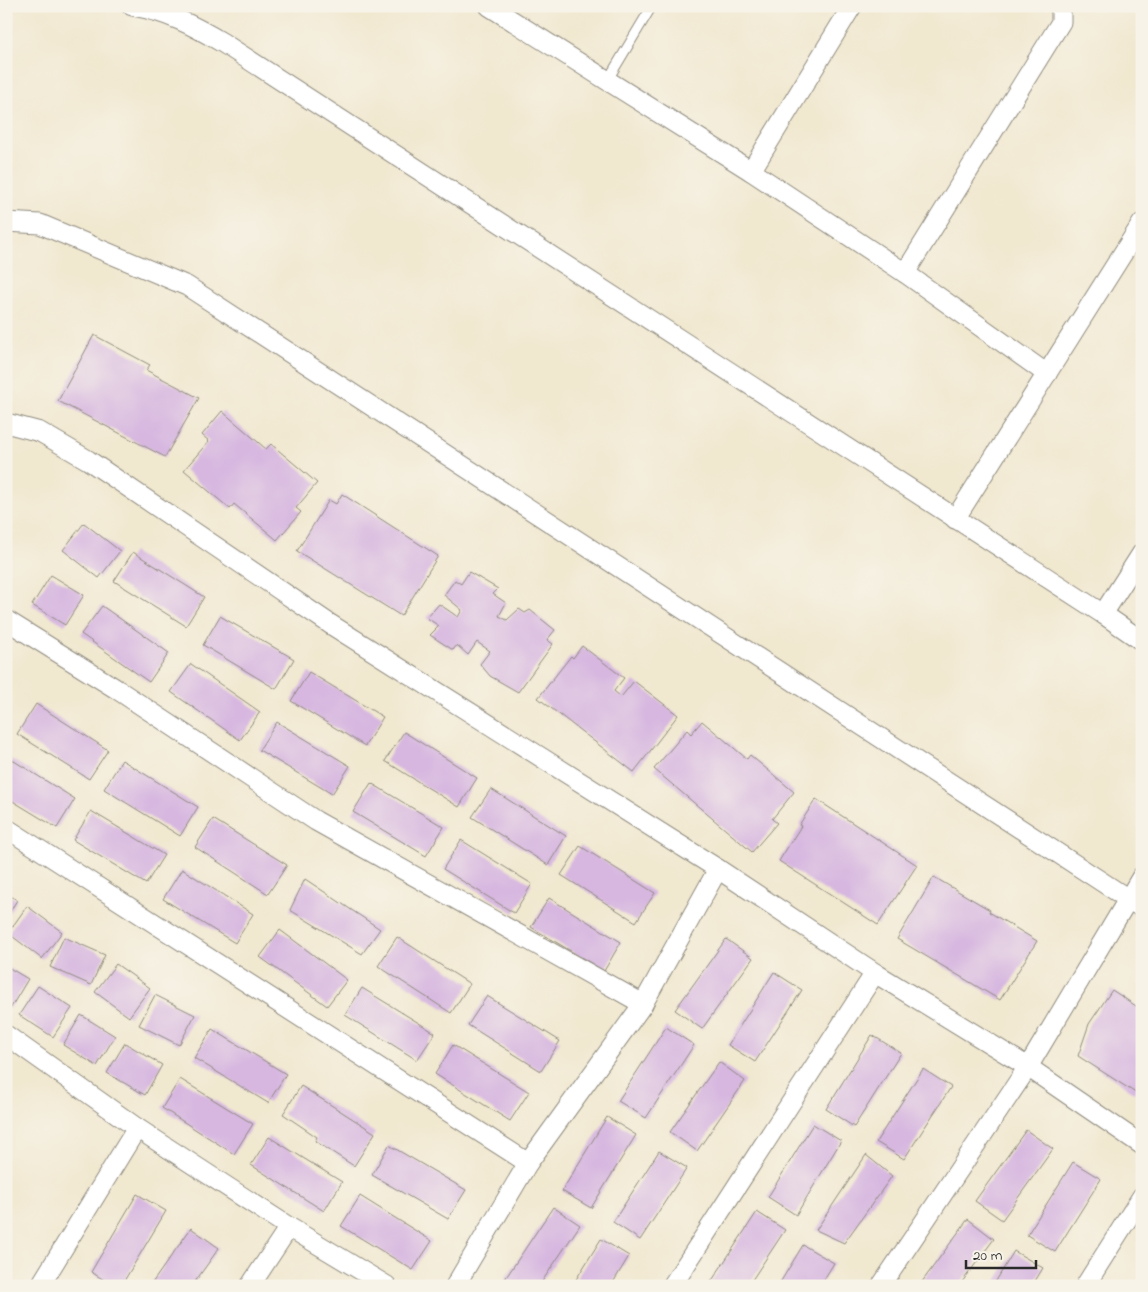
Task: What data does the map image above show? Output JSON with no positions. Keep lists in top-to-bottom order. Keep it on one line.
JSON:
{"scale_bar":"20 m"}
